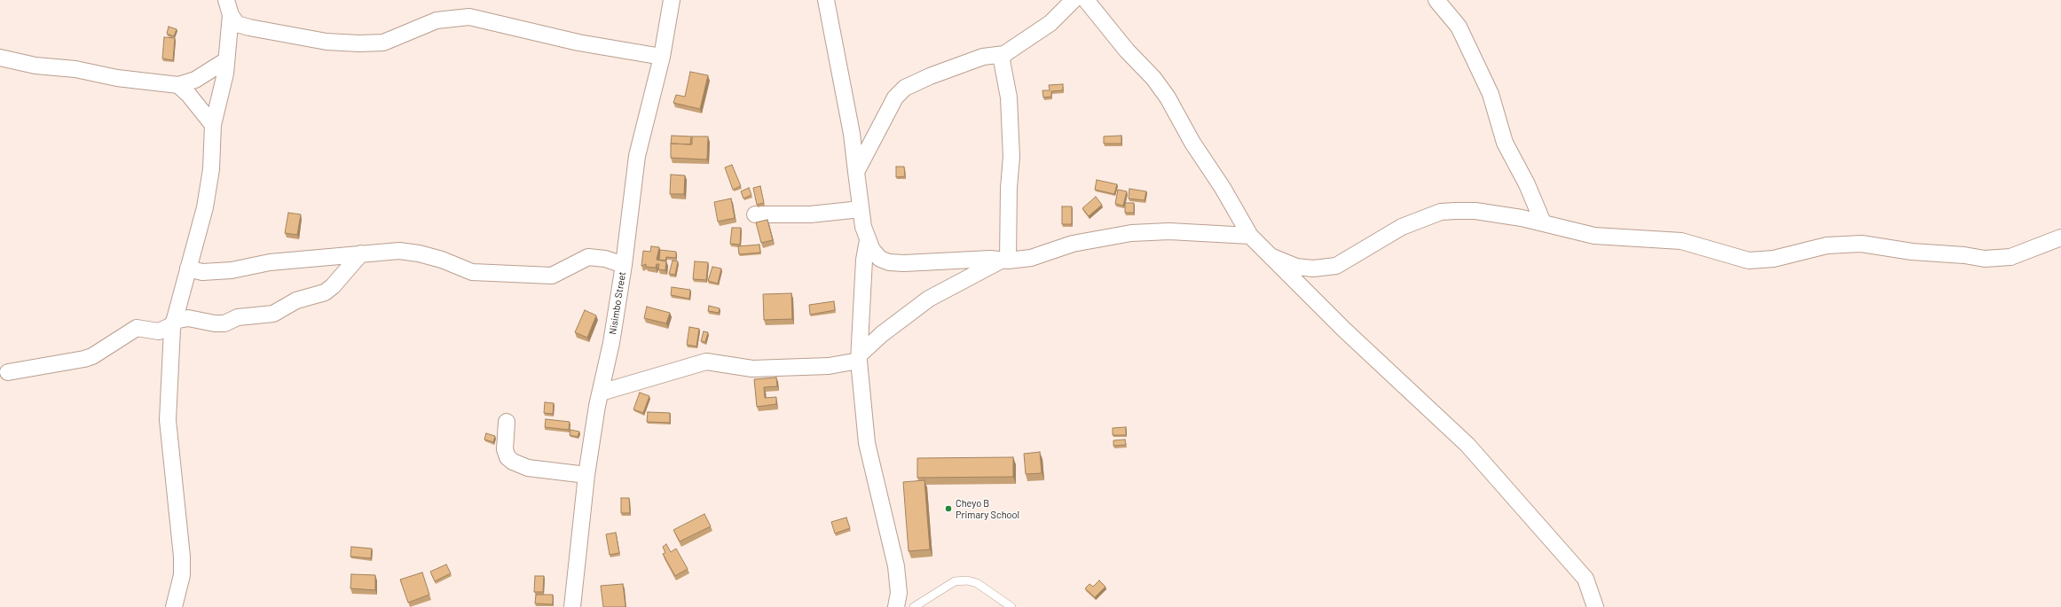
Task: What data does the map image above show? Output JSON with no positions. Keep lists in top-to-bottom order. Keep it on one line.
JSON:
{"streets":{"street":["Nisimbo Street"]},"places":["Cheyo B Primary School"]}
